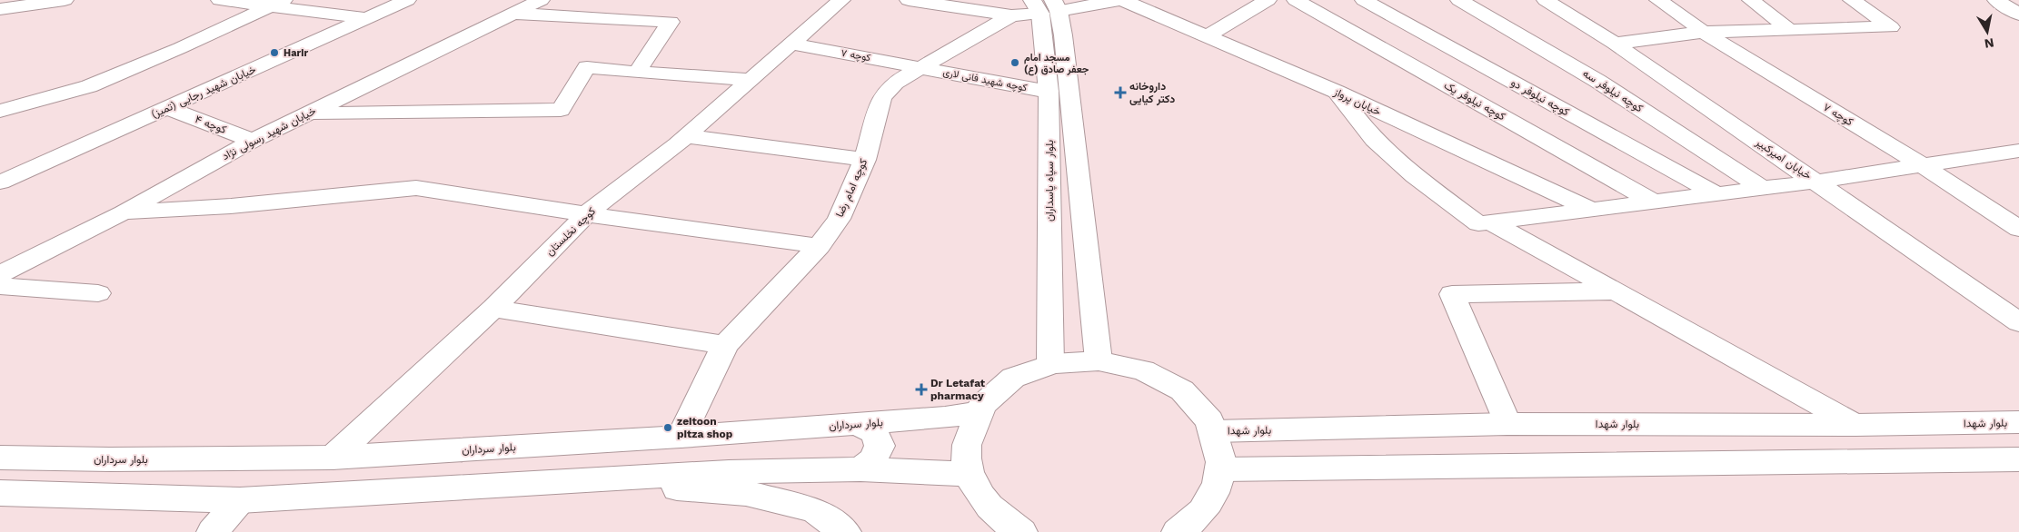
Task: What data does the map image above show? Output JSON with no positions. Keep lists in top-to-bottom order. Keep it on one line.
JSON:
{"streets":{"main road":["کوچه ۷","کوچه شهید فانی لاری","کوچه نیلوفر سه","خیابان شهید رجایی (تمیز)","کوچه نیلوفر دو","کوچه نیلوفر یک","خیابان پرواز","کوچه ۴","خیابان شهید رسولی نژاد","خیابان امیرکبیر","بلوار سپاه پاسداران","کوچه امام رضا","کوچه نخلستان","بلوار شهدا","بلوار سرداران"]},"crossings":[["کوچه ۷","کوچه شهید فانی لاری"],["کوچه ۷","کوچه امام رضا"],["کوچه ۷","کوچه نخلستان"],["کوچه شهید فانی لاری","بلوار سپاه پاسداران"],["کوچه شهید فانی لاری","کوچه امام رضا"],["خیابان شهید رجایی (تمیز)","کوچه ۴"],["کوچه ۴","خیابان شهید رسولی نژاد"],["بلوار سپاه پاسداران","کوچه امام رضا"],["کوچه امام رضا","بلوار سرداران"],["کوچه نخلستان","بلوار سرداران"]],"places":{"other":["Harir","مسجد امام جعفر صادق (ع)","zeitoon pitza shop"],"health":["داروخانه دکتر کیایی","Dr Letafat pharmacy"]},"north":"bottom"}
